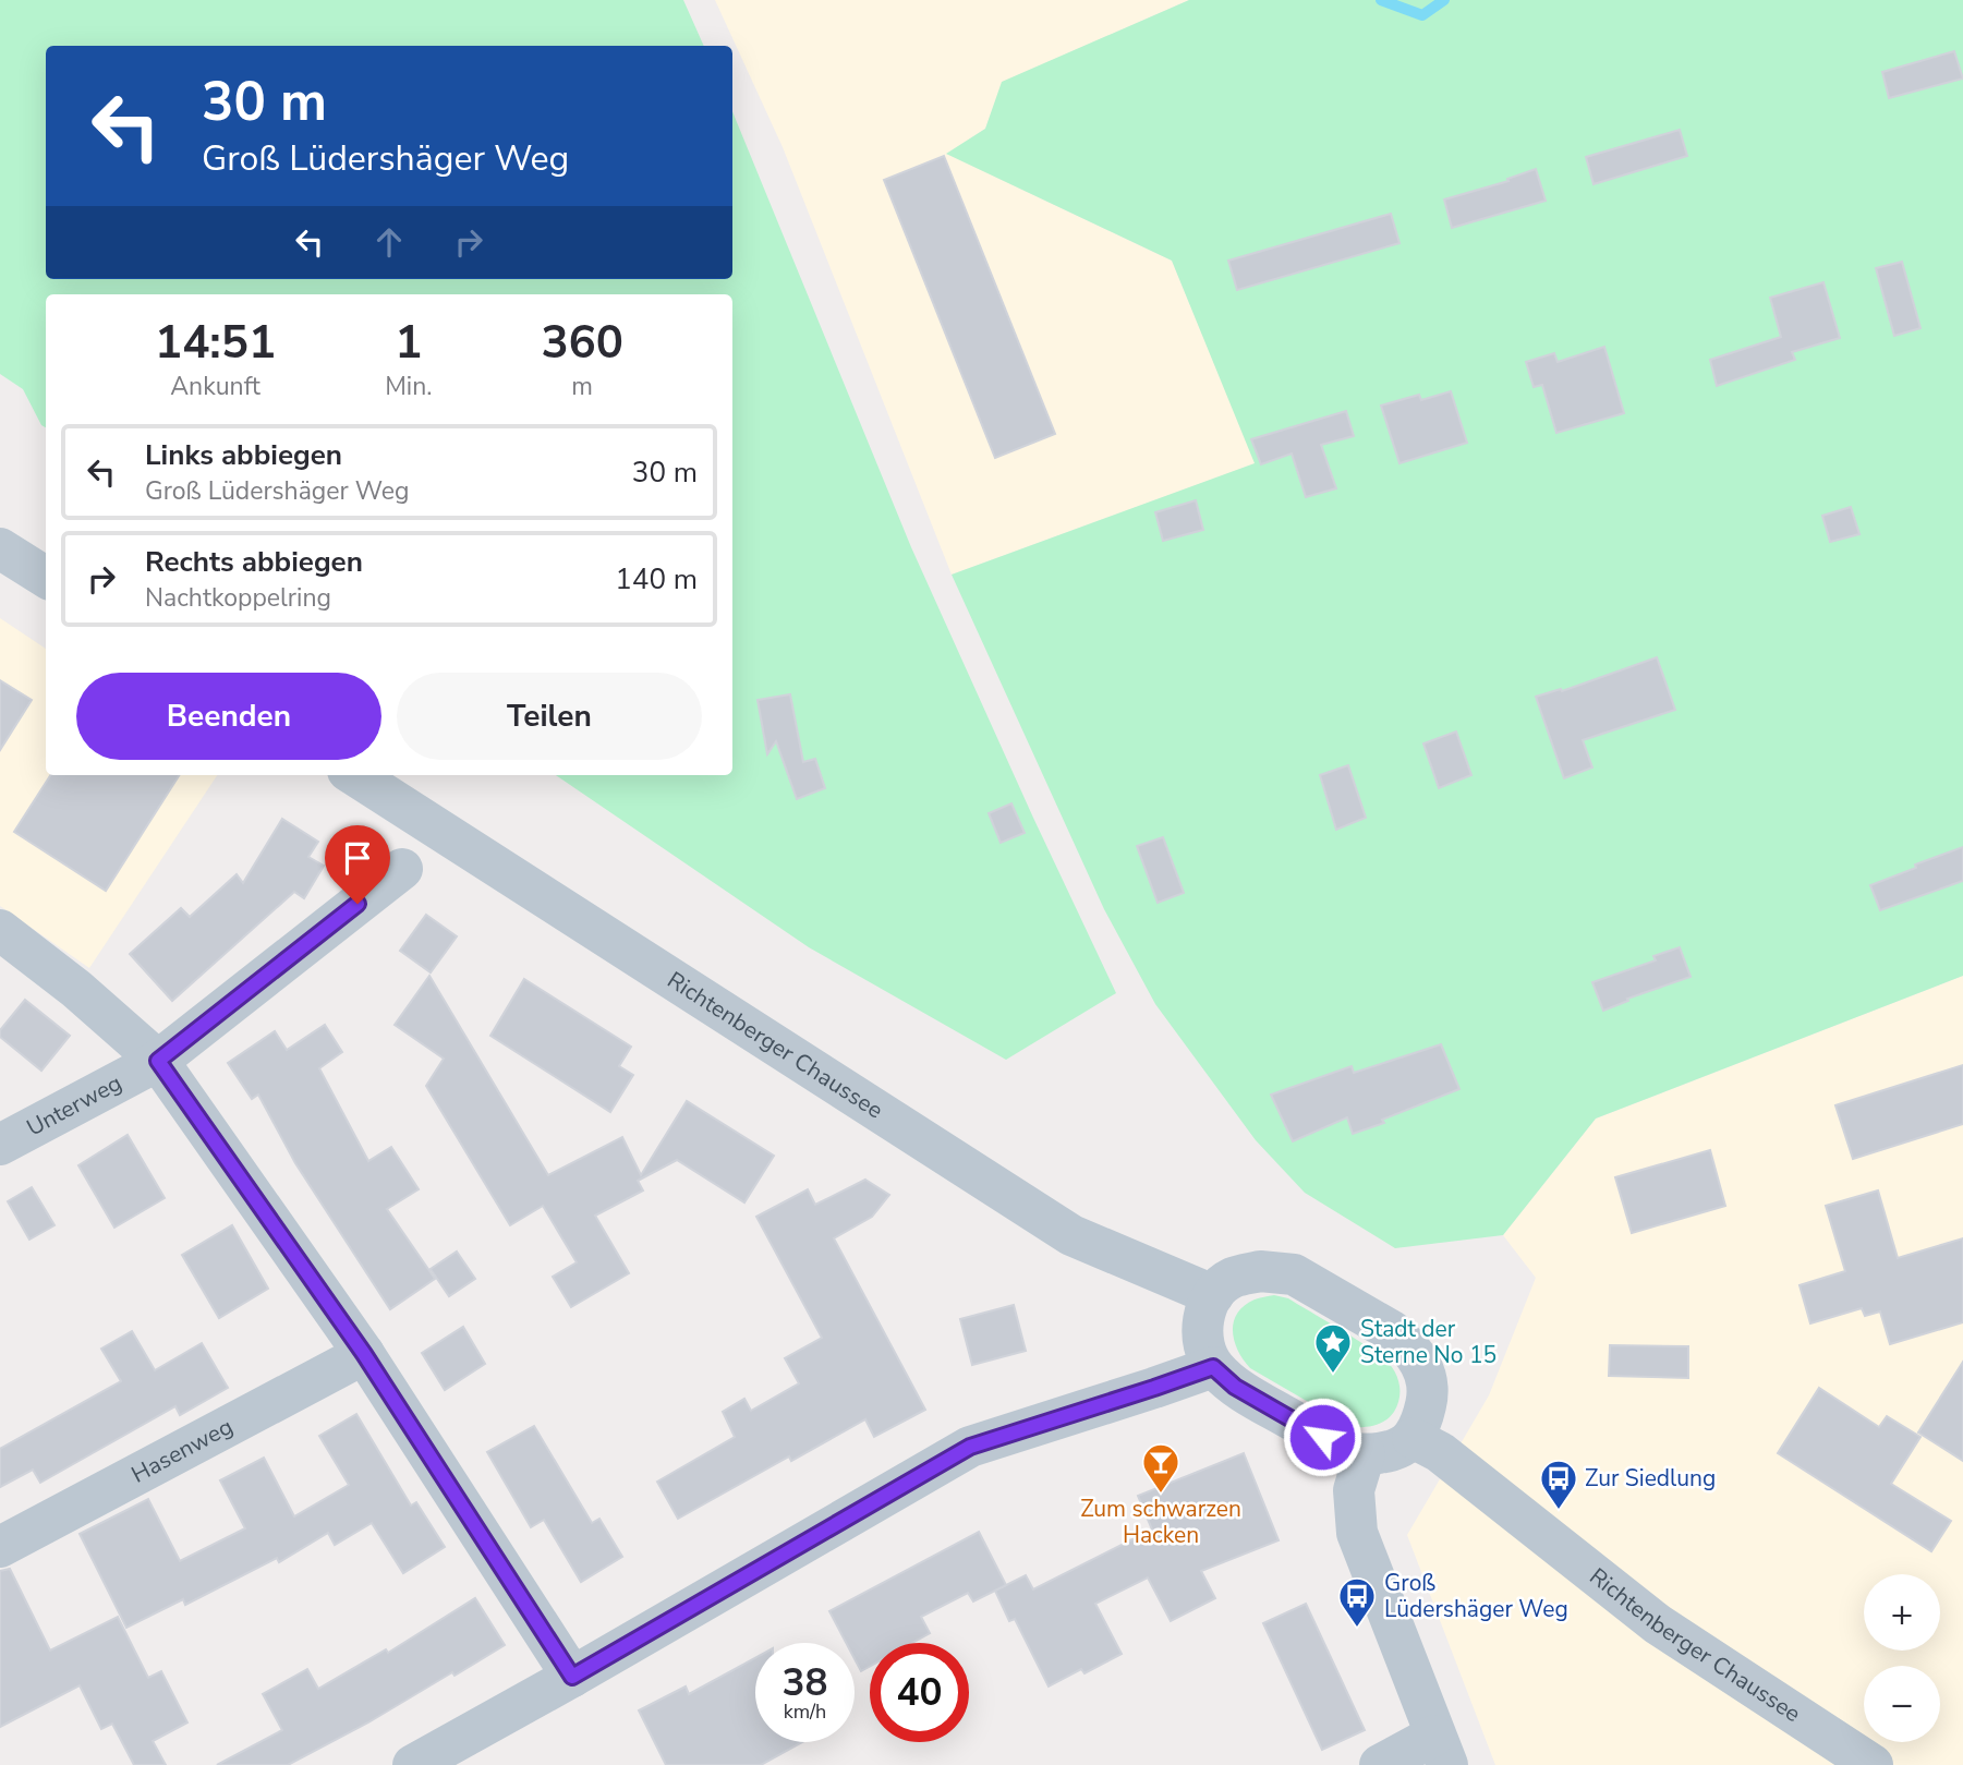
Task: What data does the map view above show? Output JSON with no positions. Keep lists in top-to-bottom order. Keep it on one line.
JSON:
{"streets":{"street":["Richtenberger Chaussee","Unterweg","Hasenweg"]},"places":{"place":["Stadt der Sterne No 15"],"bar":["Zum schwarzen Hacken"],"bus stop":["Zur Siedlung","Groß Lüdershäger Weg"]},"page":{"turn":["30 m","Groß Lüdershäger Weg"],"eta":["14:51","Ankunft","1","Min.","360","m"],"list":[{"name":"Links abbiegen","note":"Groß Lüdershäger Weg","value":"30 m"},{"name":"Rechts abbiegen","note":"Nachtkoppelring","value":"140 m"}],"buttons":["Beenden","Teilen"],"map_buttons":["+","−"],"speed":"38 km/h","limit":"40"}}
